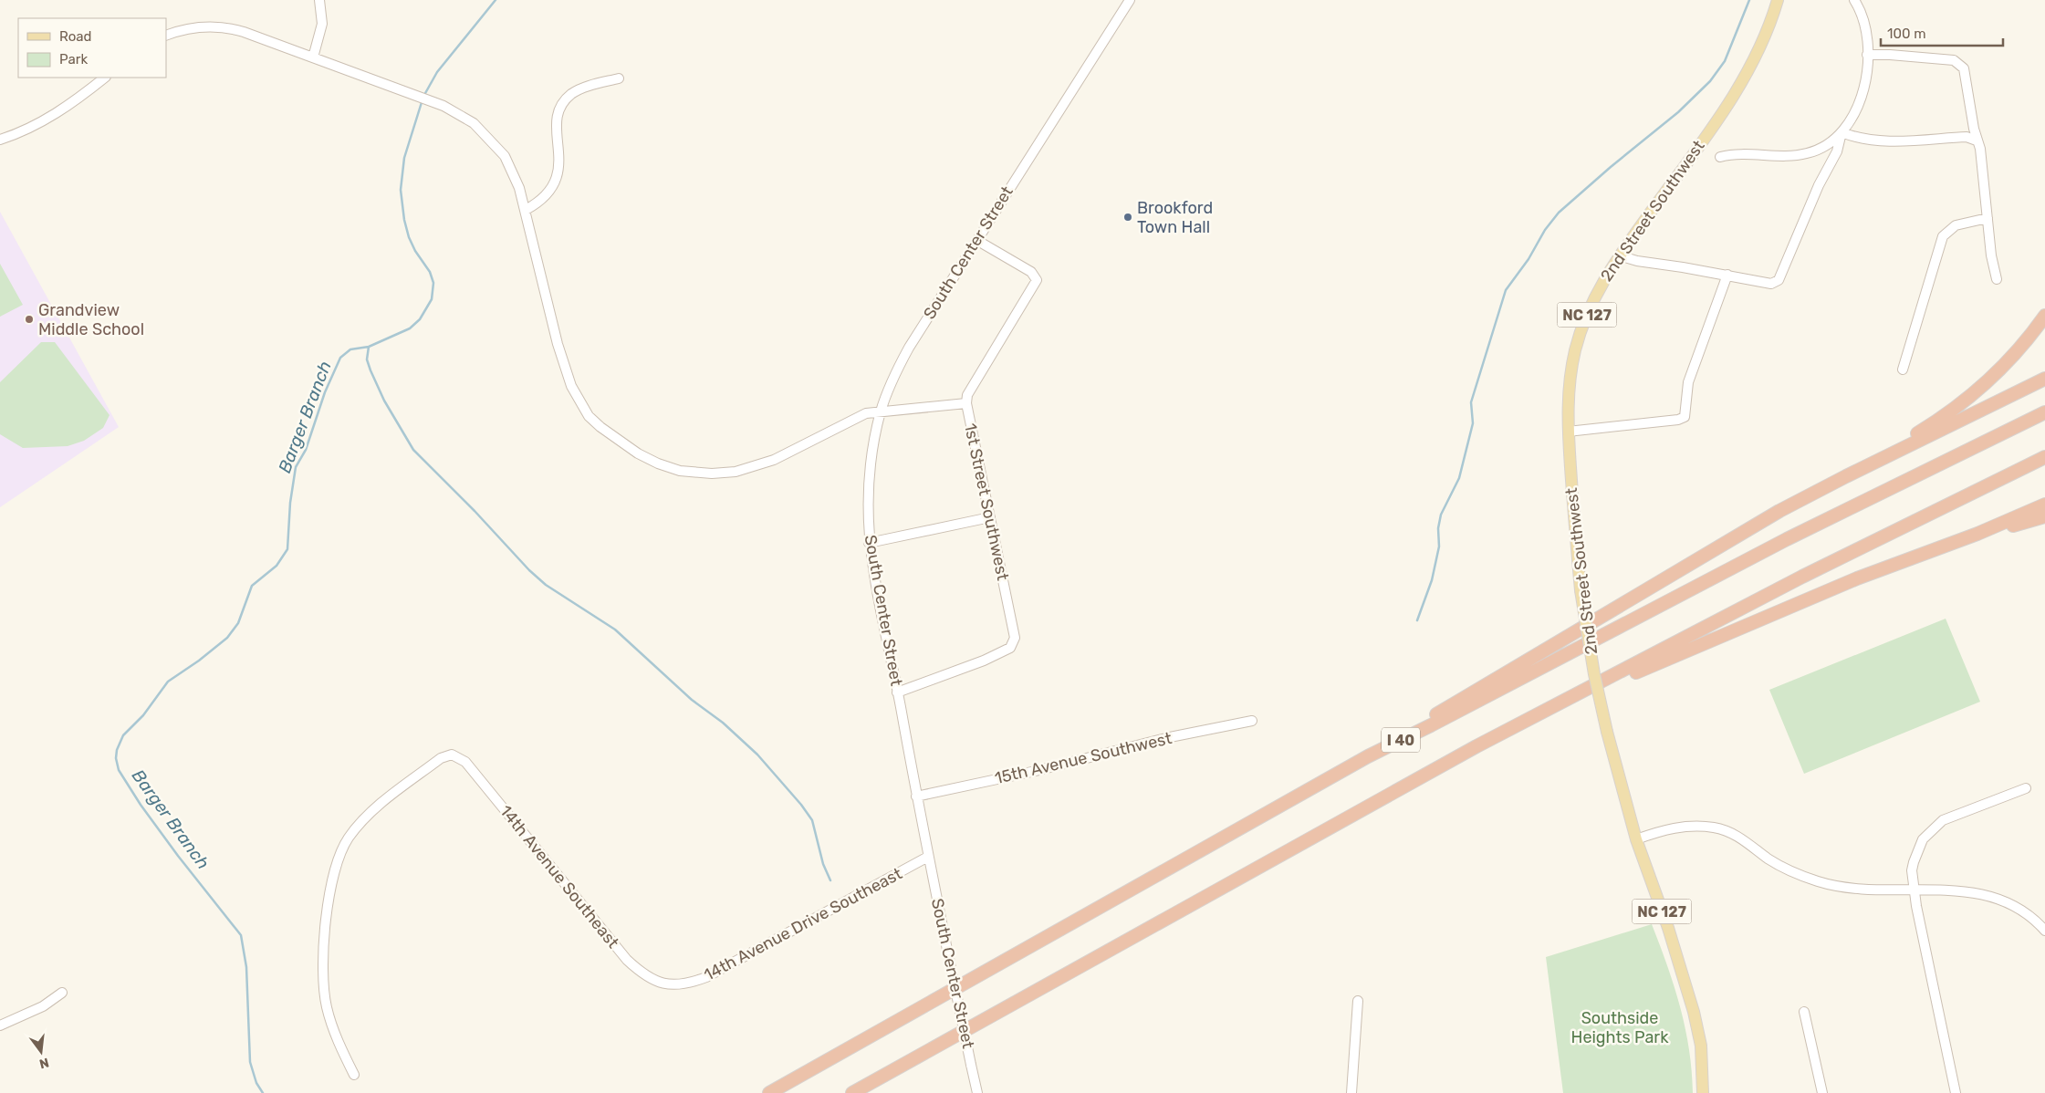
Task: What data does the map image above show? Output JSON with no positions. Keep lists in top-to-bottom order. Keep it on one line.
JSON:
{"streets":{"highway":["I 40"],"main road":["2nd Street Southwest","NC 127"],"street":["South Center Street","1st Street Southwest","15th Avenue Southwest","14th Avenue Southeast","14th Avenue Drive Southeast"]},"crossings":[["South Center Street","1st Street Southwest"],["South Center Street","15th Avenue Southwest"],["South Center Street","14th Avenue Drive Southeast"],["14th Avenue Southeast","14th Avenue Drive Southeast"]],"water":["Barger Branch"],"parks":["Southside Heights Park"],"places":["Brookford Town Hall","Grandview Middle School"],"legend":["Road","Park"],"scale_bar":"100 m","north":"bottom"}
